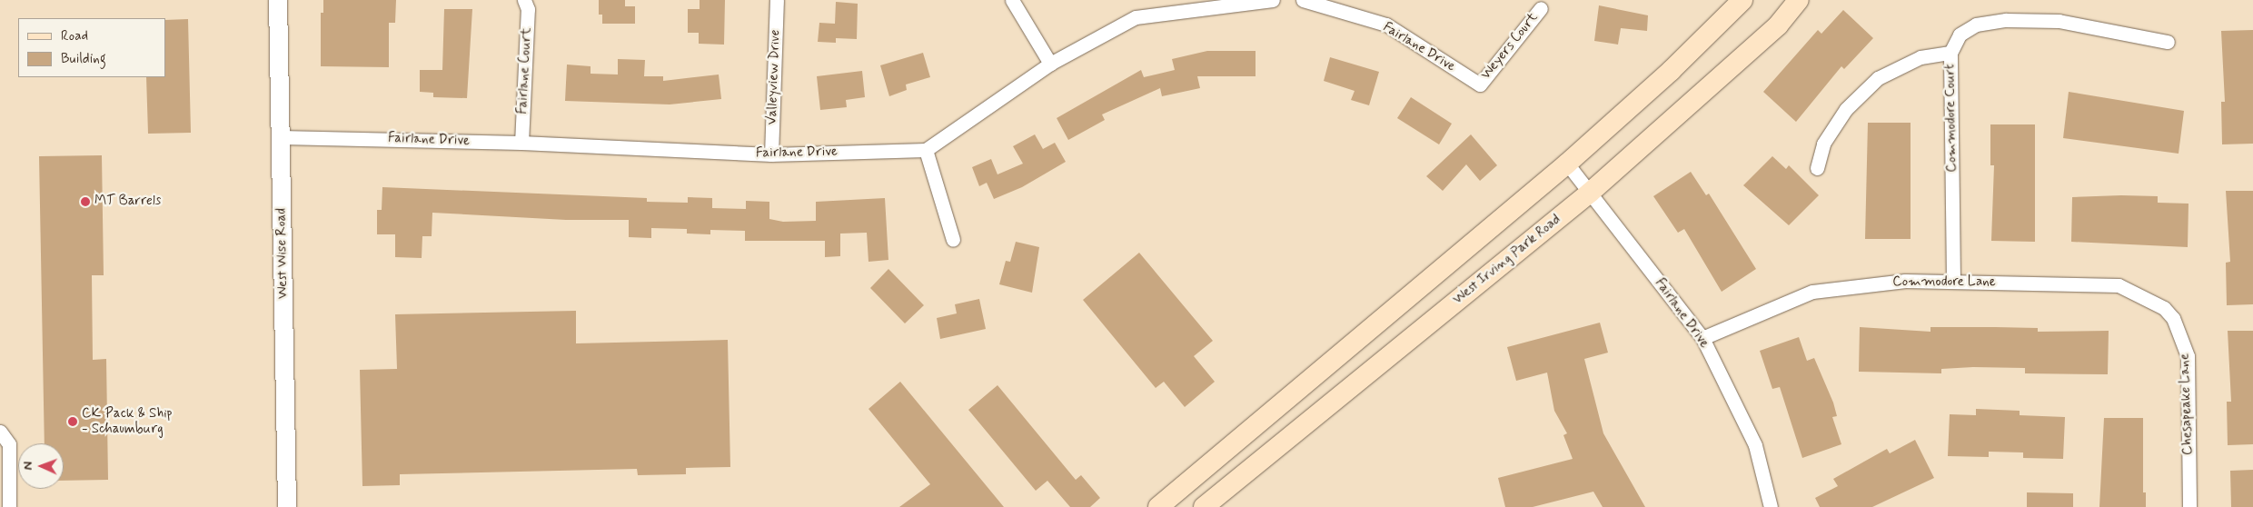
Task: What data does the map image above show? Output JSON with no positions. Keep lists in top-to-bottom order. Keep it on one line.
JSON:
{"streets":{"main road":["West Irving Park Road"],"street":["Weyers Court","Fairlane Drive","Fairlane Court","Valleyview Drive","Commodore Court","West Wise Road","Commodore Lane","Chesapeake Lane"]},"crossings":[["Weyers Court","Fairlane Drive"],["Fairlane Drive","Fairlane Court"],["Fairlane Drive","Valleyview Drive"],["Fairlane Drive","West Wise Road"],["Fairlane Drive","West Irving Park Road"],["Fairlane Drive","Commodore Lane"],["Commodore Court","Commodore Lane"],["Commodore Lane","Chesapeake Lane"]],"places":["MT Barrels","CK Pack & Ship - Schaumburg"],"legend":["Road","Building"],"north":"left"}
